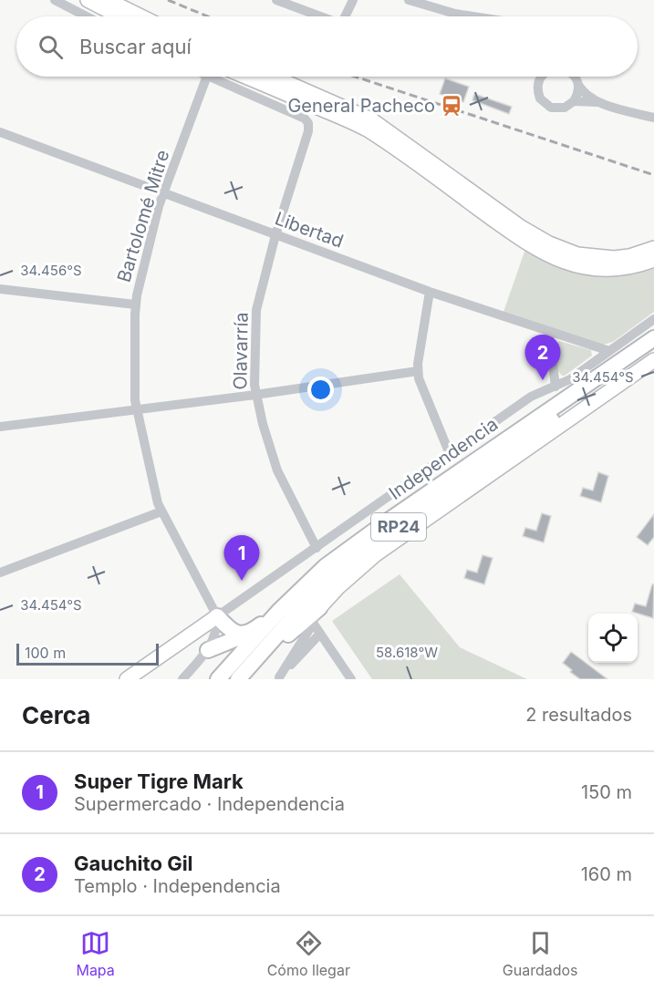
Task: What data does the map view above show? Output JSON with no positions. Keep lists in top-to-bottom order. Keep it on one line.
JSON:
{"streets":{"main road":["Independencia","RP24"],"street":["Bartolomé Mitre","Libertad","Olavarría"]},"crossings":[["Bartolomé Mitre","Libertad"],["Bartolomé Mitre","Independencia"],["Libertad","Olavarría"],["Libertad","Independencia"],["Olavarría","Independencia"]],"places":{"station":["General Pacheco"]},"scale_bar":"100 m","page":{"search":"Buscar aquí","pins":["2","1"],"scale":"100 m","heading":["Cerca","2 resultados"],"list":[{"mark":"1","name":"Super Tigre Mark","note":"Supermercado · Independencia","value":"150 m"},{"mark":"2","name":"Gauchito Gil","note":"Templo · Independencia","value":"160 m"}],"nav":["Mapa","Cómo llegar","Guardados"]},"coordinates":["34.456°S","34.454°S","58.618°W"]}
